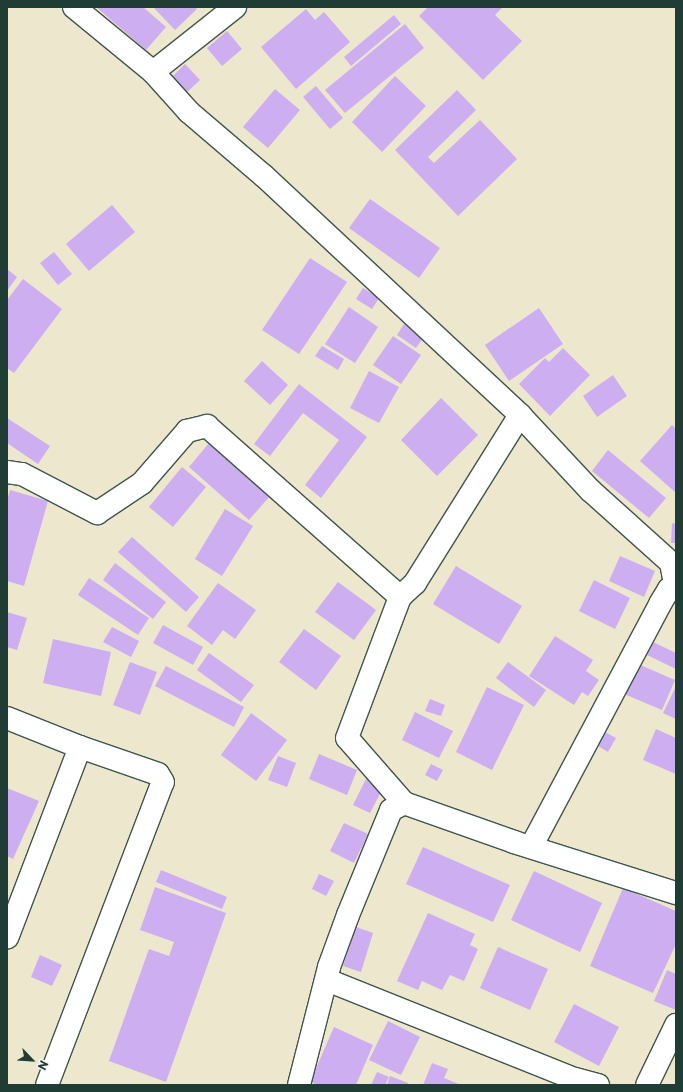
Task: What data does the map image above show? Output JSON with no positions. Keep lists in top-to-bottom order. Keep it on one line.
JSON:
{"north":"bottom right"}
